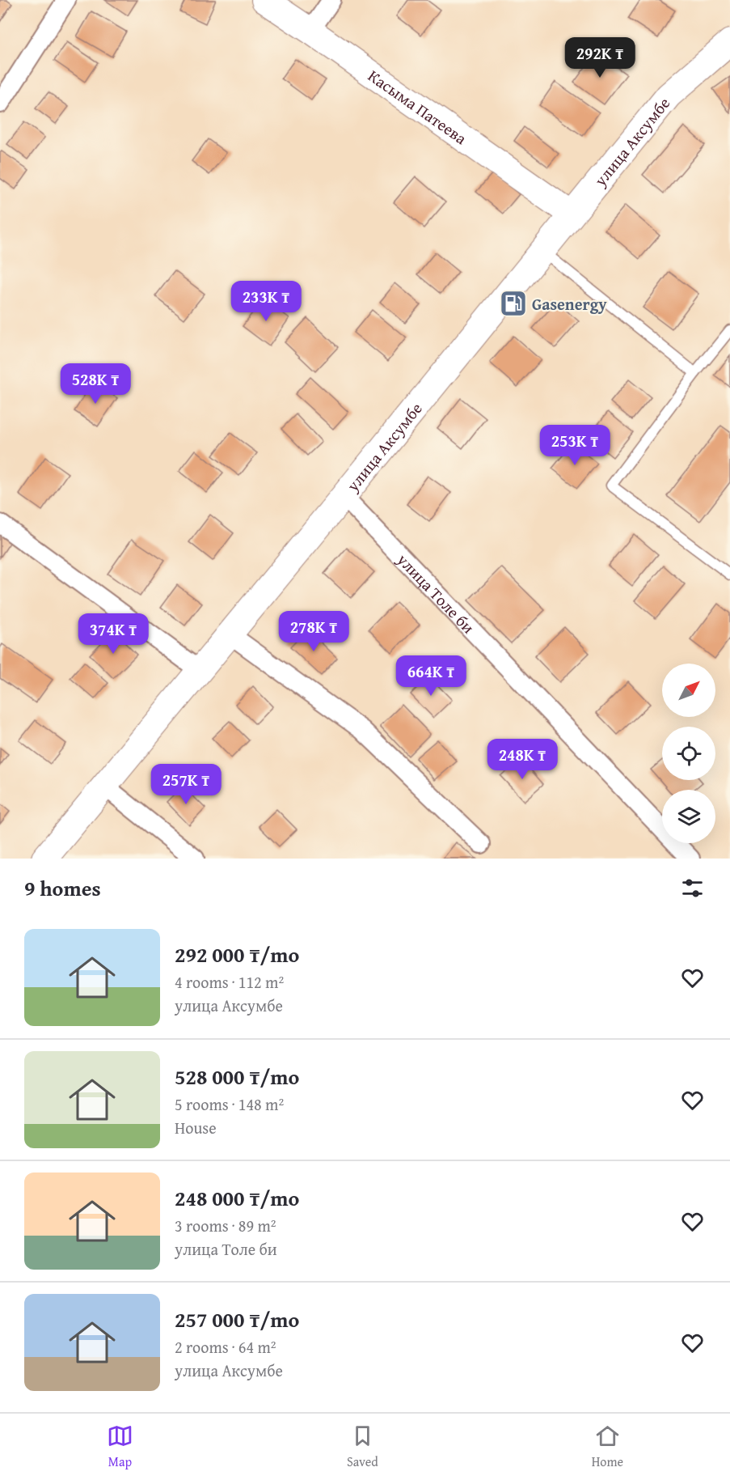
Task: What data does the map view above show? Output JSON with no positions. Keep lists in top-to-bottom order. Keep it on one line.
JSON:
{"streets":{"main road":["Касыма Патеева","улица Аксумбе"],"street":["улица Толе би"]},"crossings":[["Касыма Патеева","улица Аксумбе"],["улица Аксумбе","улица Толе би"]],"places":{"fuel station":["Gasenergy"]},"north":"top right","page":{"price":["292K ₸","233K ₸","528K ₸","253K ₸","278K ₸","374K ₸","664K ₸","248K ₸","257K ₸"],"heading":"9 homes","list":[{"name":"292 000 ₸/mo","note":"4 rooms · 112 m² · улица Аксумбе"},{"name":"528 000 ₸/mo","note":"5 rooms · 148 m² · House"},{"name":"248 000 ₸/mo","note":"3 rooms · 89 m² · улица Толе би"},{"name":"257 000 ₸/mo","note":"2 rooms · 64 m² · улица Аксумбе"}],"tabs":["Map","Saved","Home"]}}
